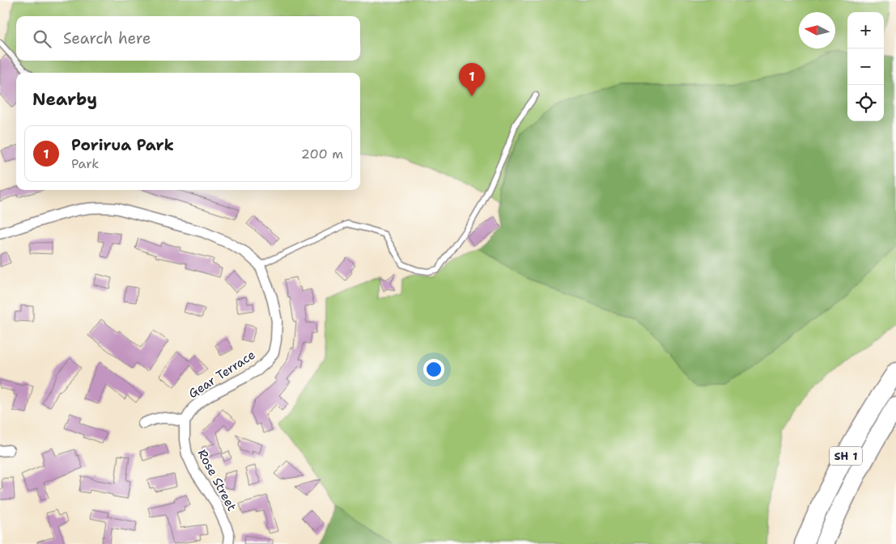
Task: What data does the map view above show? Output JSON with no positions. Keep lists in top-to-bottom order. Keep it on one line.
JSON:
{"streets":{"highway":["SH 1"],"street":["Gear Terrace","Rose Street"]},"crossings":[["Gear Terrace","Rose Street"]],"north":"left","page":{"map_buttons":["+","−"],"search":"Search here","pins":"1","heading":"Nearby","list":[{"mark":"1","name":"Porirua Park","note":"Park","value":"200 m"}]}}
